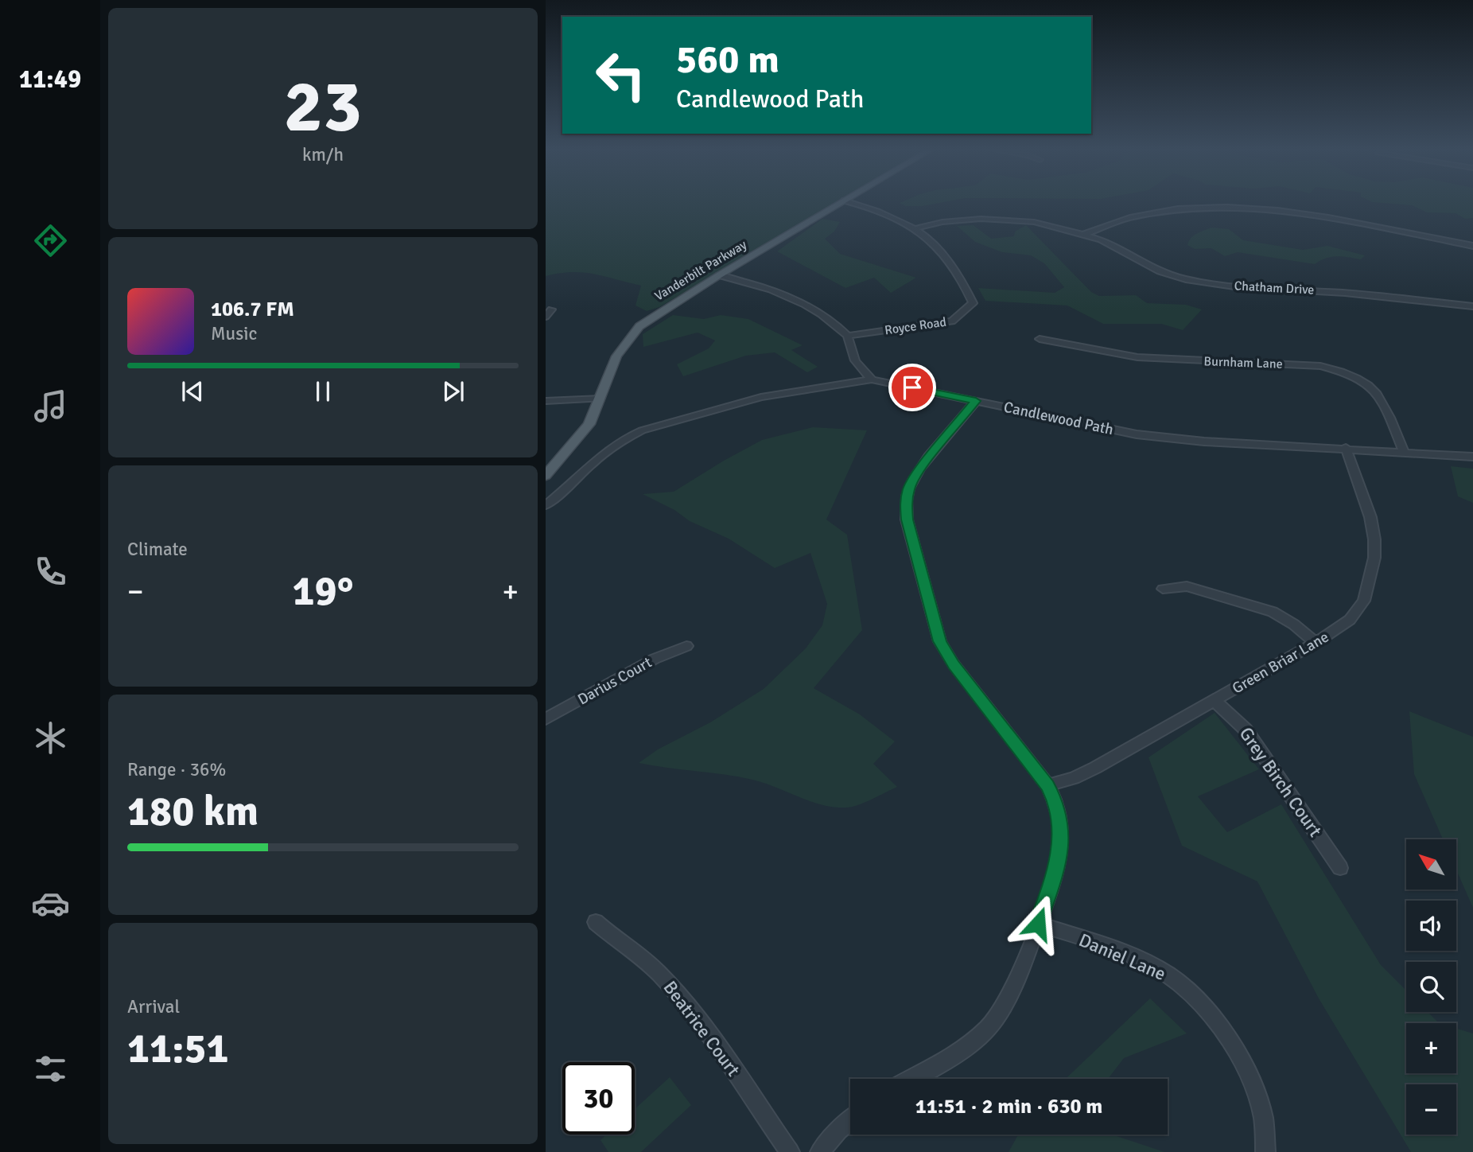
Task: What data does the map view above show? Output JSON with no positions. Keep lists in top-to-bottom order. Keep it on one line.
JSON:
{"streets":{"main road":["Vanderbilt Parkway"],"street":["Chatham Drive","Royce Road","Burnham Lane","Candlewood Path","Green Briar Lane","Darius Court","Grey Birch Court","Daniel Lane","Beatrice Court"]},"crossings":[["Chatham Drive","Royce Road"],["Burnham Lane","Candlewood Path"],["Candlewood Path","Green Briar Lane"],["Green Briar Lane","Grey Birch Court"]],"north":"top left","page":{"tabs":"11:49","tile":[["23","km/h"],"Climate",["Range · 36%","180 km"],["Arrival","11:51"]],"turn":["560 m","Candlewood Path"],"song":["106.7 FM","Music"],"heat":["−","19°","+"],"map_buttons":["+","−"],"limit":"30","trip":"11:51 · 2 min · 630 m"}}
